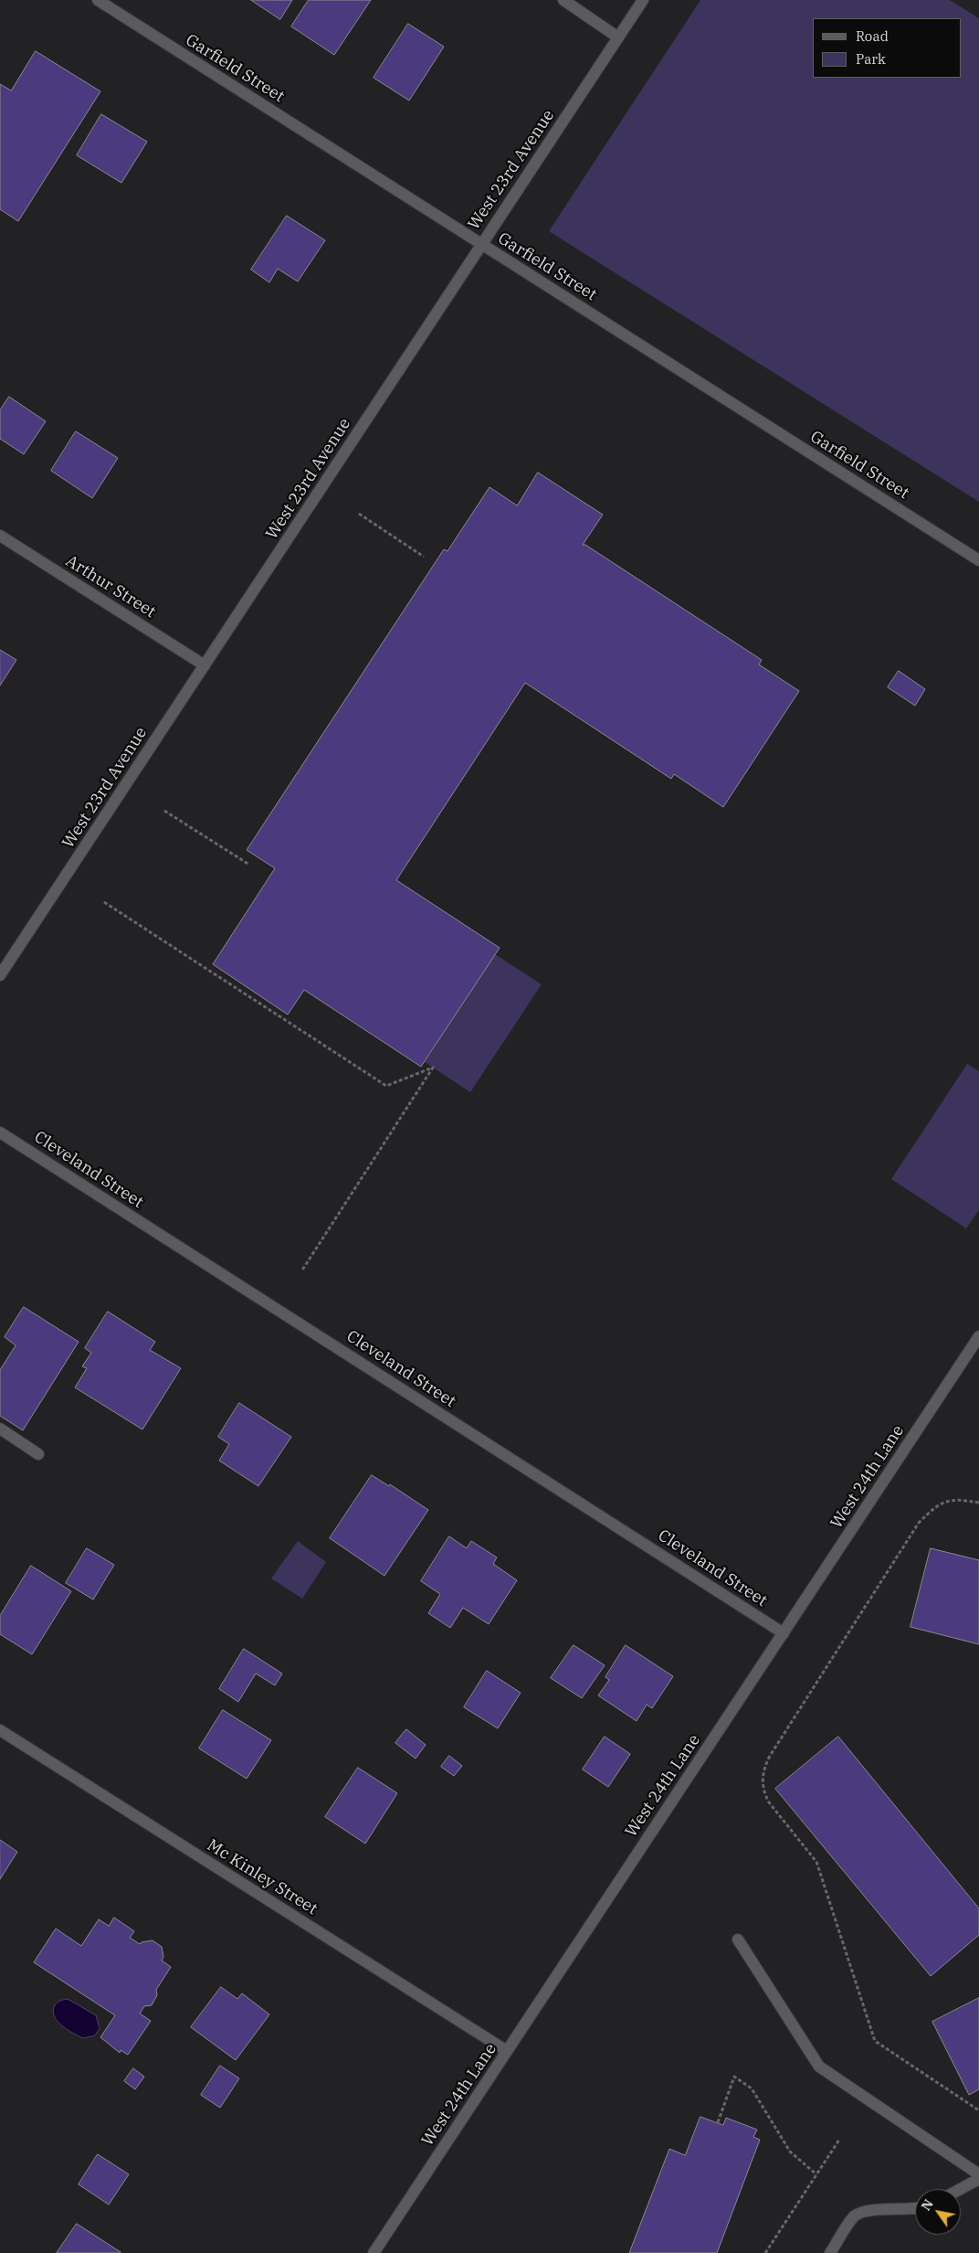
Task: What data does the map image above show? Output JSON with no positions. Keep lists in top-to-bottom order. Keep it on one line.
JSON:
{"streets":{"street":["Garfield Street","West 23rd Avenue","Arthur Street","Cleveland Street","West 24th Lane","Mc Kinley Street"]},"crossings":[["Garfield Street","West 23rd Avenue"],["West 23rd Avenue","Arthur Street"],["Cleveland Street","West 24th Lane"],["West 24th Lane","Mc Kinley Street"]],"legend":["Road","Park"],"north":"top left"}
